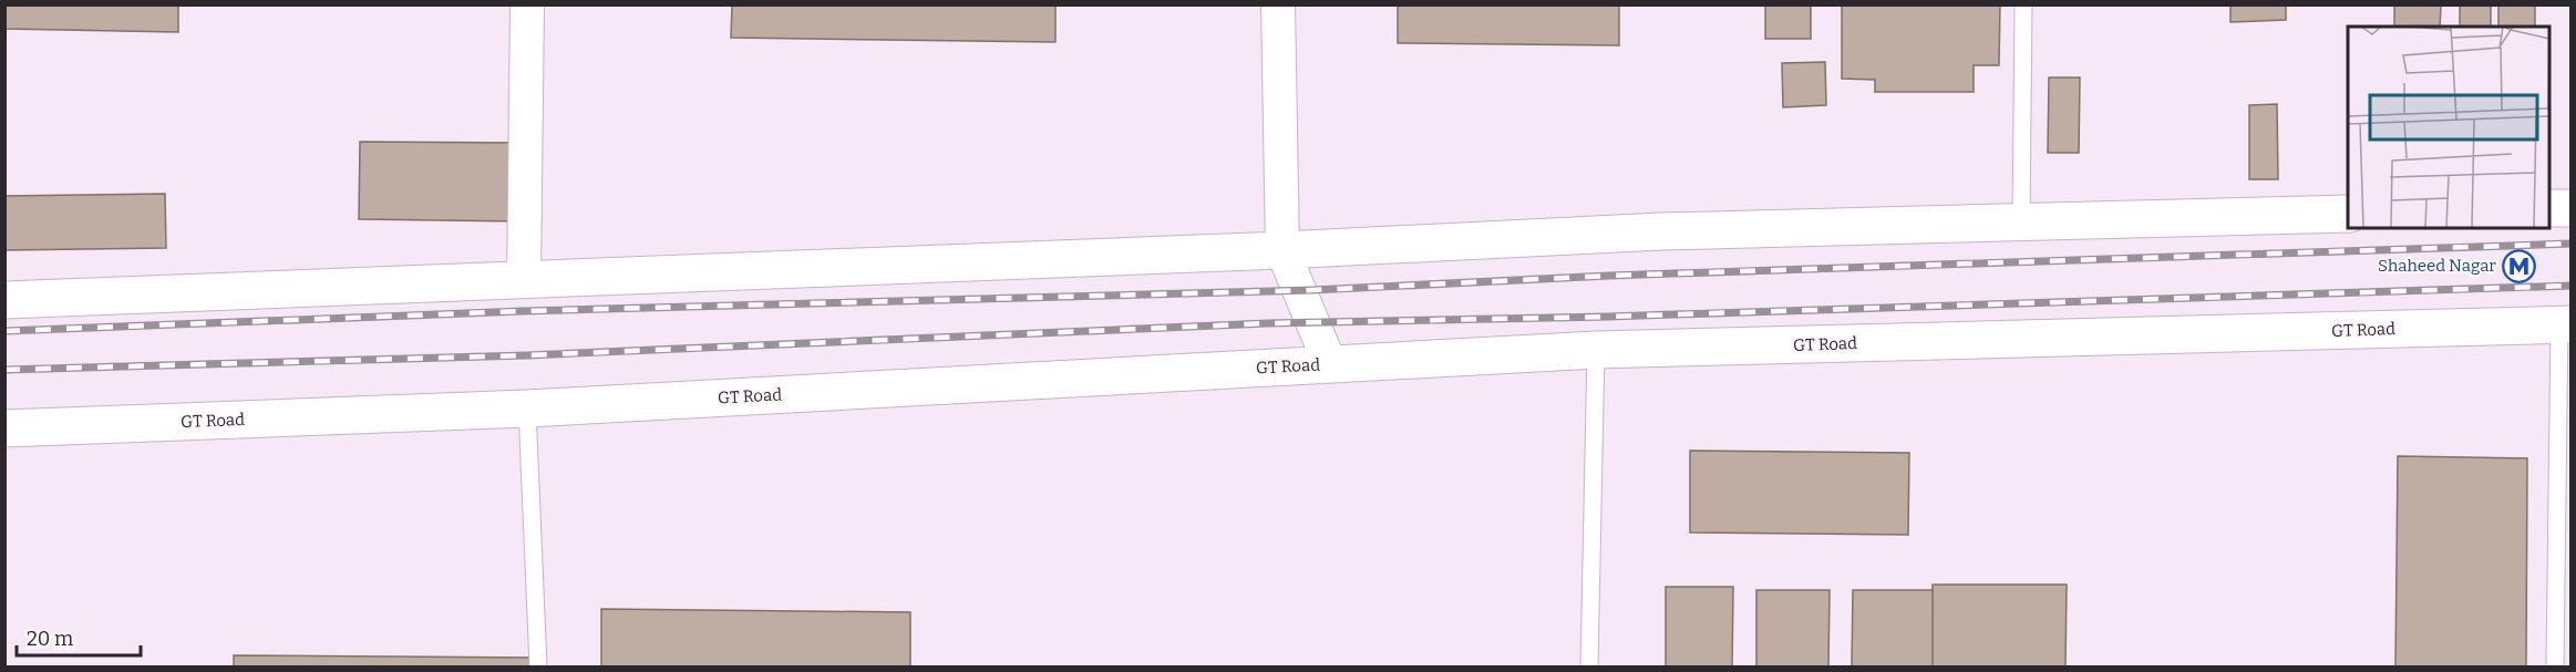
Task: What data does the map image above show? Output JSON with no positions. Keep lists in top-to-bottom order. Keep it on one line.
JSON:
{"streets":{"highway":["GT Road"]},"places":{"metro station":["Shaheed Nagar"]},"scale_bar":"20 m"}
